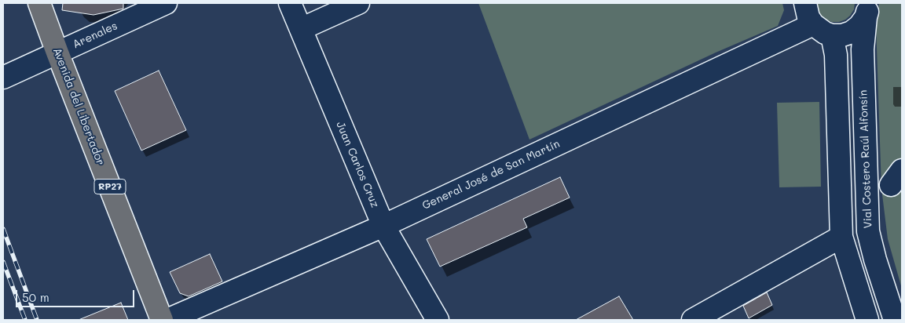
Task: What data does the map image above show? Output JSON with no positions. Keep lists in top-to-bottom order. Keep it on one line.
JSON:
{"streets":{"main road":["Avenida del Libertador","RP27"],"street":["Arenales","Vial Costero Raúl Alfonsín","Juan Carlos Cruz","General José de San Martín"]},"crossings":[["Arenales","Avenida del Libertador"],["Juan Carlos Cruz","General José de San Martín"]],"scale_bar":"50 m"}
